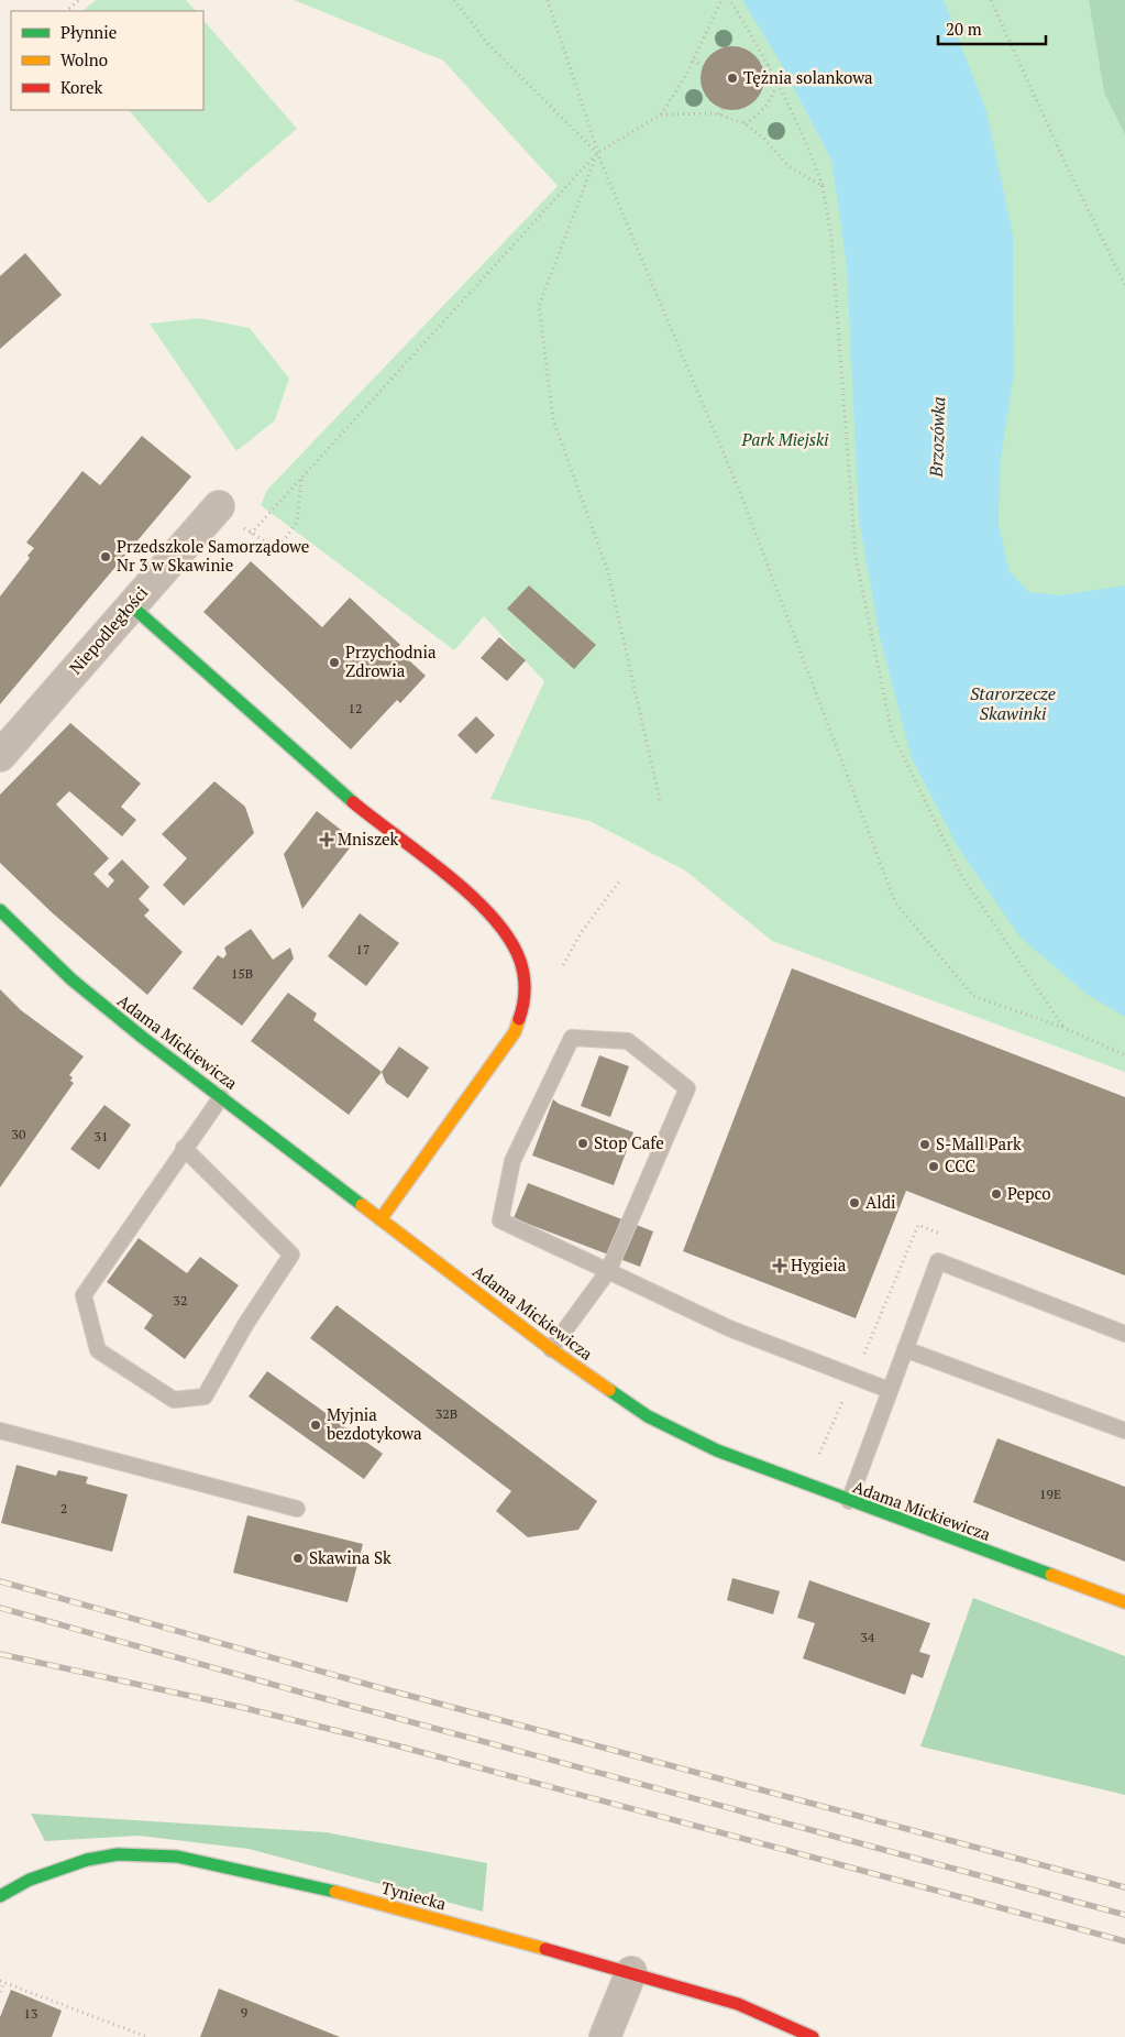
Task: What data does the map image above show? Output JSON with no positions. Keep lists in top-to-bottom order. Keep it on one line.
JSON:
{"streets":{"street":["Niepodległości","Adama Mickiewicza","Tyniecka"]},"water":["Brzozówka","Starorzecze Skawinki"],"parks":["Park Miejski"],"places":{"other":["Tężnia solankowa","Przedszkole Samorządowe Nr 3 w Skawinie","Przychodnia Zdrowia","Stop Cafe","S-Mall Park","CCC","Pepco","Aldi","Myjnia bezdotykowa","Skawina Sk"],"health":["Mniszek","Hygieia"]},"house_numbers":["12","17","15B","30","31","32","32B","19E","2","34","9","13"],"legend":["Płynnie","Wolno","Korek"],"scale_bar":"20 m"}
